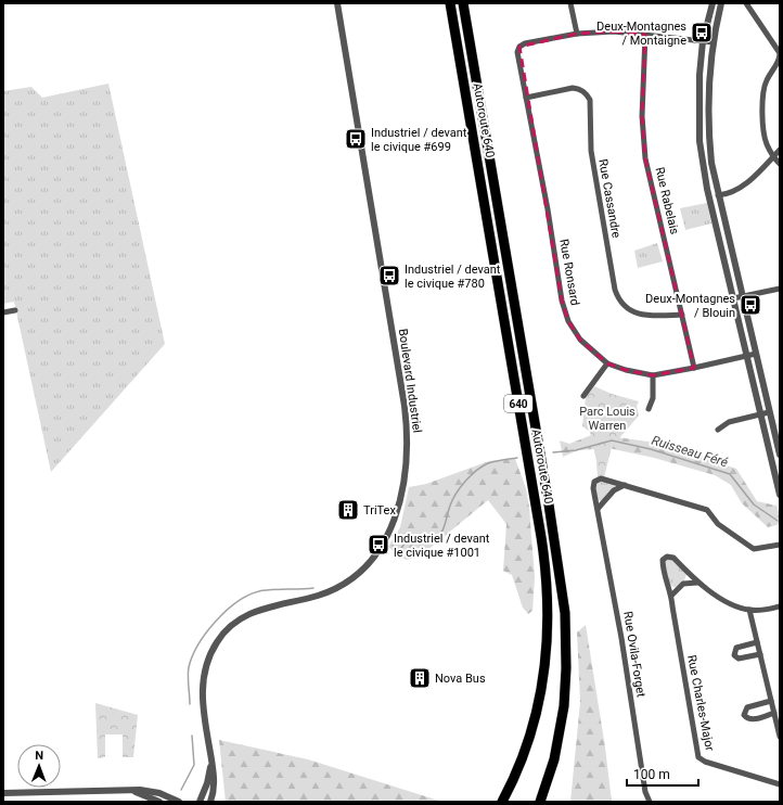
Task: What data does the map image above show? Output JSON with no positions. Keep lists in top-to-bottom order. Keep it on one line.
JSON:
{"streets":{"highway":["Autoroute 640","640"],"street":["Rue Cassandre","Rue Rabelais","Rue Ronsard","Boulevard Industriel","Rue Ovila-Forget","Rue Charles-Major"]},"crossings":[["Rue Cassandre","Rue Rabelais"],["Rue Cassandre","Rue Ronsard"],["Rue Rabelais","Rue Ronsard"]],"water":["Ruisseau Féré"],"parks":["Parc Louis Warren"],"places":{"bus stop":["Deux-Montagnes / Montaigne","Industriel / devant le civique #699","Industriel / devant le civique #780","Deux-Montagnes / Blouin","Industriel / devant le civique #1001"],"building":["TriTex","Nova Bus"]},"scale_bar":"100 m","north":"top"}
